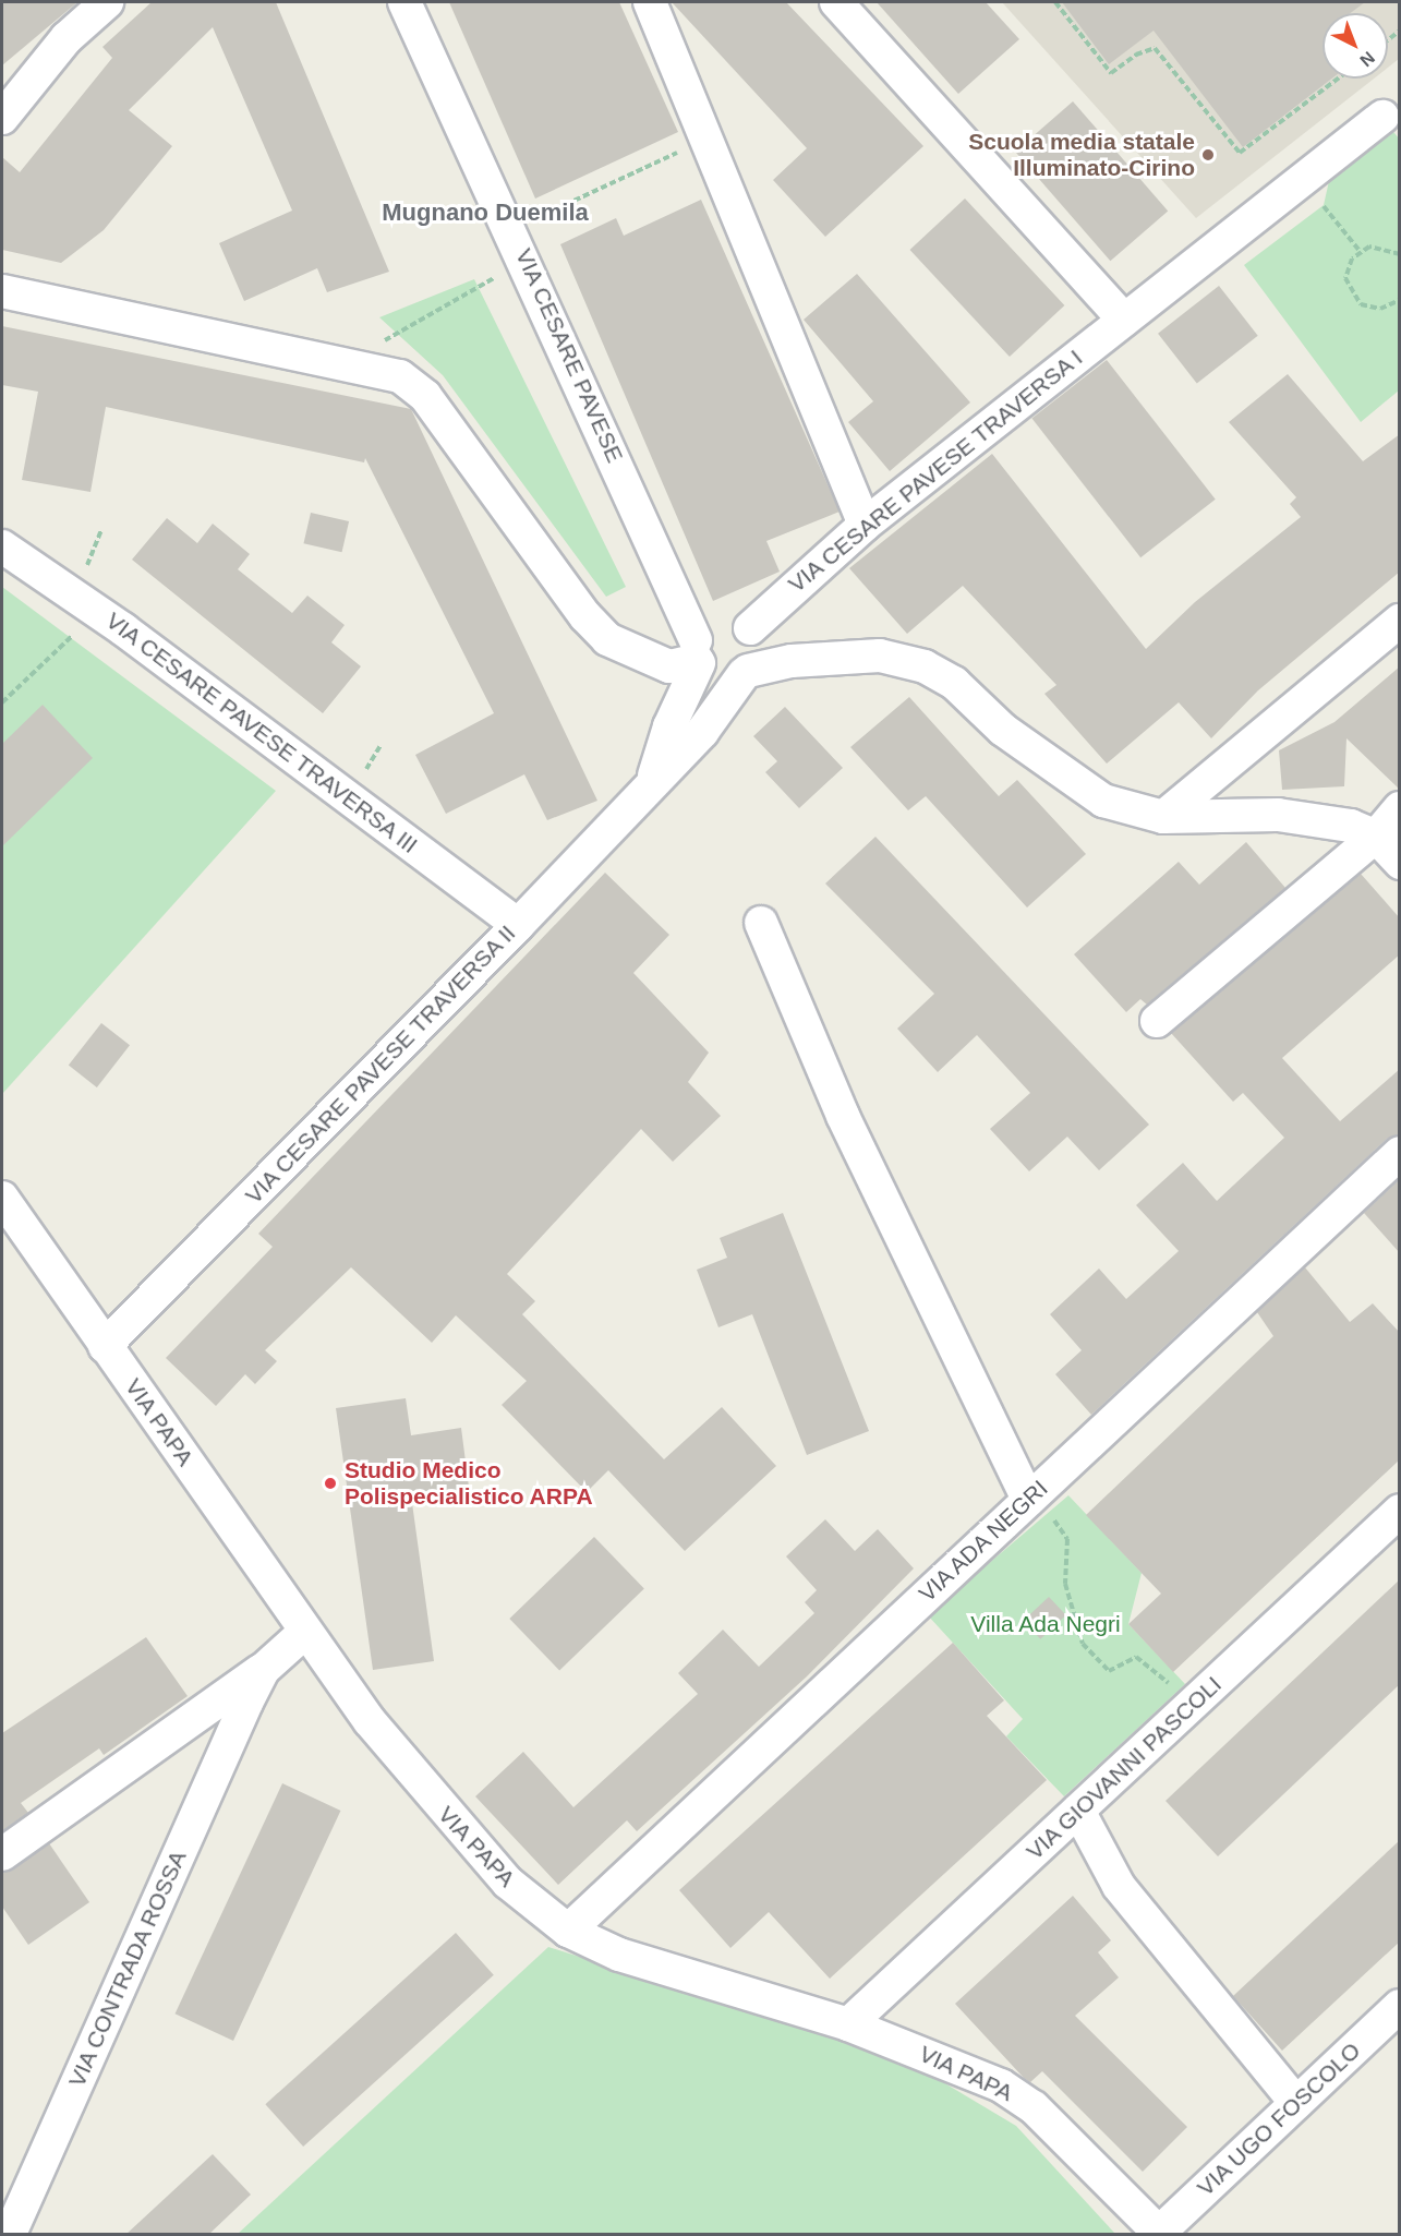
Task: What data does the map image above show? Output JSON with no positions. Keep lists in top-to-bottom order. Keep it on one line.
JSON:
{"streets":{"street":["VIA CESARE PAVESE","VIA CESARE PAVESE TRAVERSA I","VIA CESARE PAVESE TRAVERSA III","VIA CESARE PAVESE TRAVERSA II","VIA PAPA","VIA ADA NEGRI","VIA GIOVANNI PASCOLI","VIA CONTRADA ROSSA","VIA UGO FOSCOLO"]},"crossings":[["VIA CESARE PAVESE","VIA CESARE PAVESE TRAVERSA I"],["VIA CESARE PAVESE","VIA CESARE PAVESE TRAVERSA II"],["VIA CESARE PAVESE TRAVERSA I","VIA CESARE PAVESE TRAVERSA II"],["VIA CESARE PAVESE TRAVERSA III","VIA CESARE PAVESE TRAVERSA II"],["VIA CESARE PAVESE TRAVERSA II","VIA PAPA"],["VIA PAPA","VIA ADA NEGRI"],["VIA PAPA","VIA GIOVANNI PASCOLI"],["VIA PAPA","VIA CONTRADA ROSSA"],["VIA PAPA","VIA UGO FOSCOLO"]],"districts":["Mugnano Duemila"],"parks":["Villa Ada Negri"],"places":["Scuola media statale Illuminato-Cirino","Studio Medico Polispecialistico ARPA"],"north":"bottom right"}
